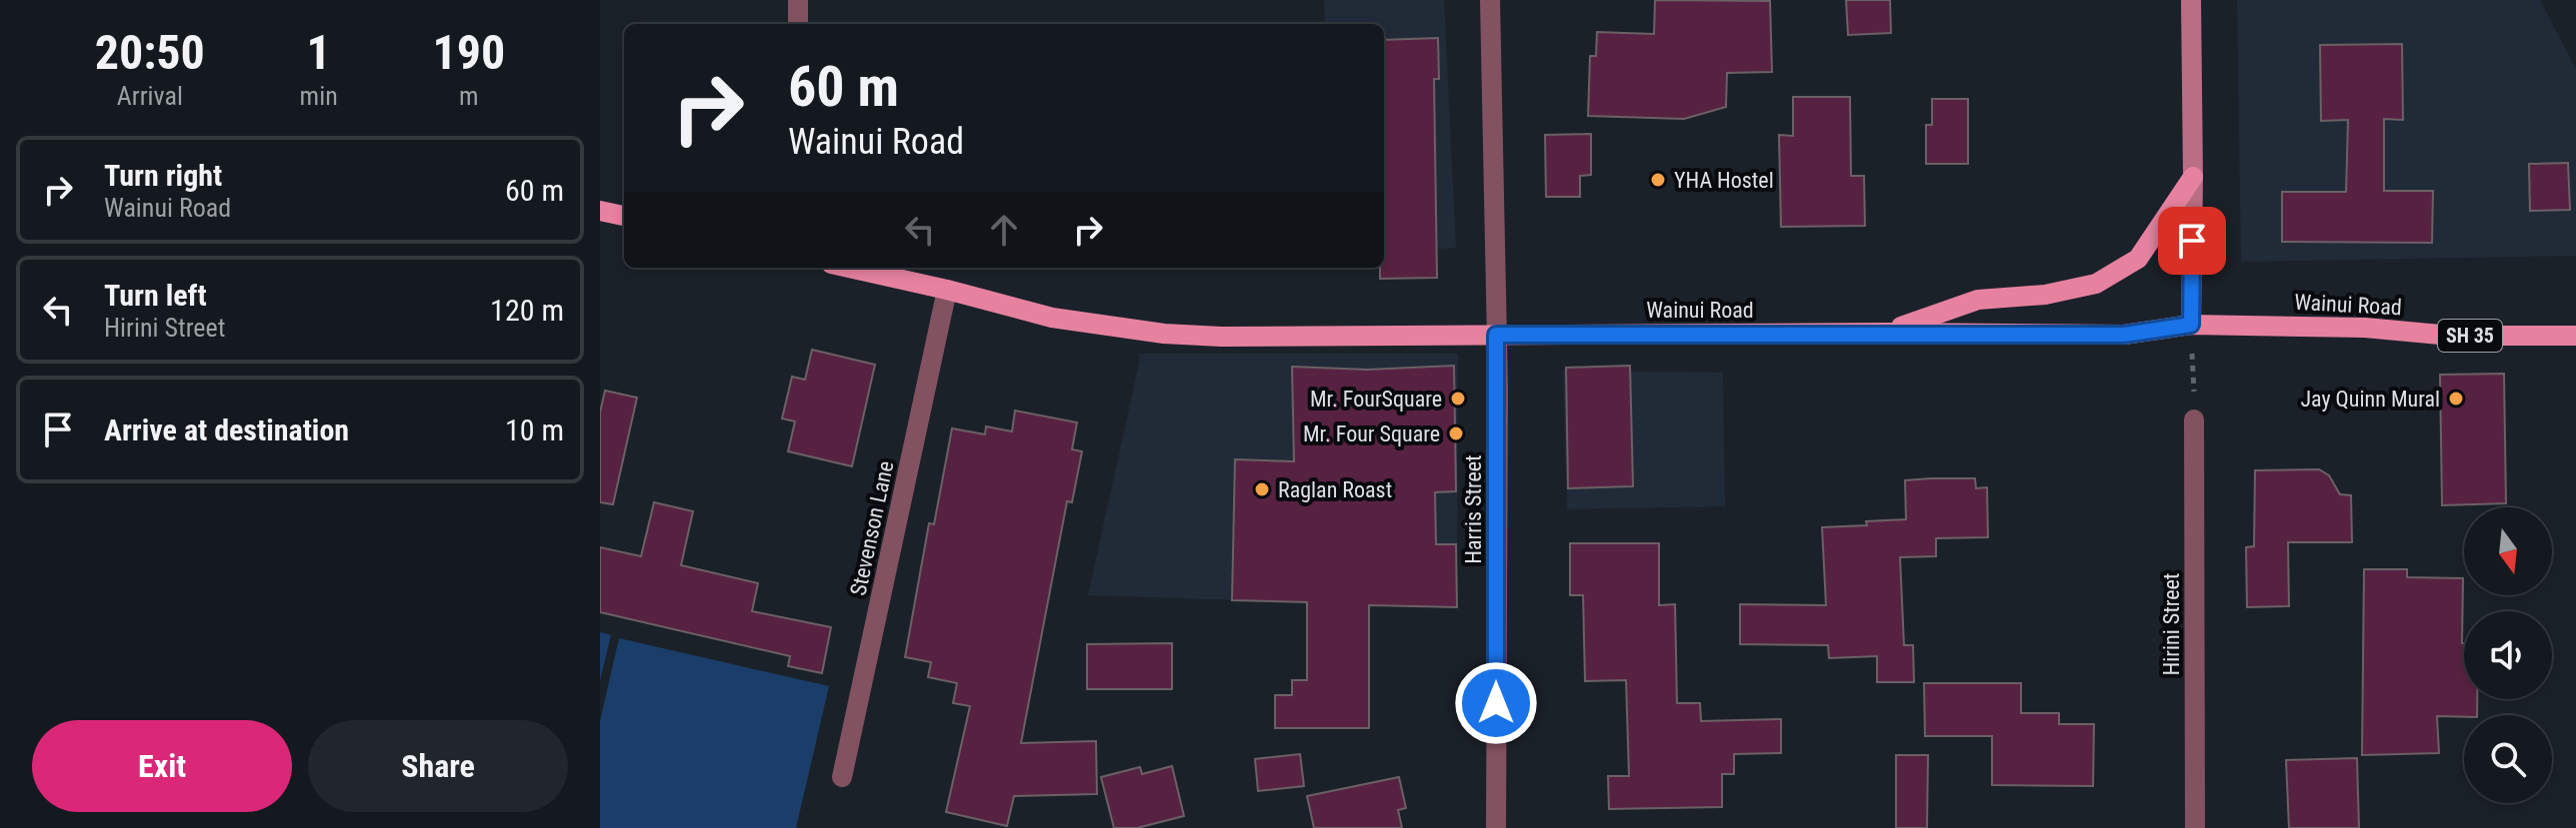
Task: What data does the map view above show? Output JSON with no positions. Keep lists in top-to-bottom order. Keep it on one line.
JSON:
{"streets":{"main road":["Wainui Road","SH 35"],"street":["Harris Street","Stevenson Lane","Hirini Street"]},"crossings":[["Wainui Road","Harris Street"],["Wainui Road","Stevenson Lane"]],"places":["YHA Hostel","Mr. FourSquare","Jay Quinn Mural","Mr. Four Square","Raglan Roast"],"north":"bottom","page":{"eta":["20:50","Arrival","1","min","190","m"],"turn":["60 m","Wainui Road"],"list":[{"name":"Turn right","note":"Wainui Road","value":"60 m"},{"name":"Turn left","note":"Hirini Street","value":"120 m"},{"name":"Arrive at destination","value":"10 m"}],"buttons":["Exit","Share"]}}
